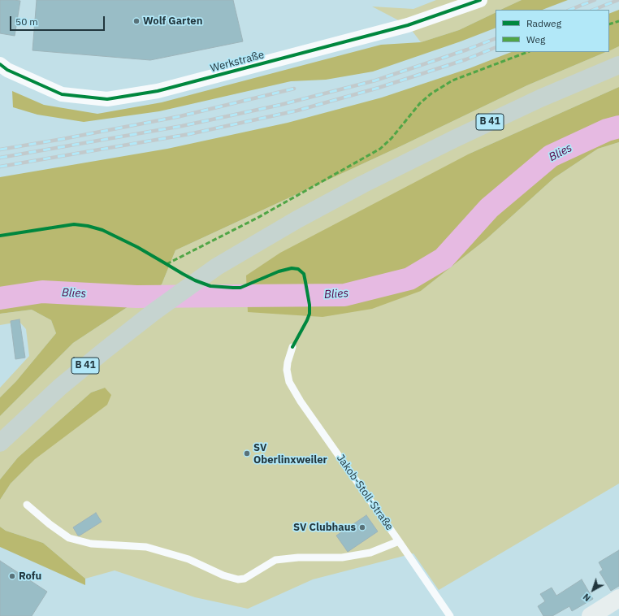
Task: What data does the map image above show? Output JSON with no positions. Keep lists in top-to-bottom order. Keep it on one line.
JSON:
{"streets":{"highway":["B 41"],"street":["Werkstraße"],"lane":["Jakob-Stoll-Straße"]},"water":["Blies"],"places":["Wolf Garten","SV Oberlinxweiler","SV Clubhaus","Rofu"],"legend":["Radweg","Weg"],"scale_bar":"50 m","north":"bottom left"}
